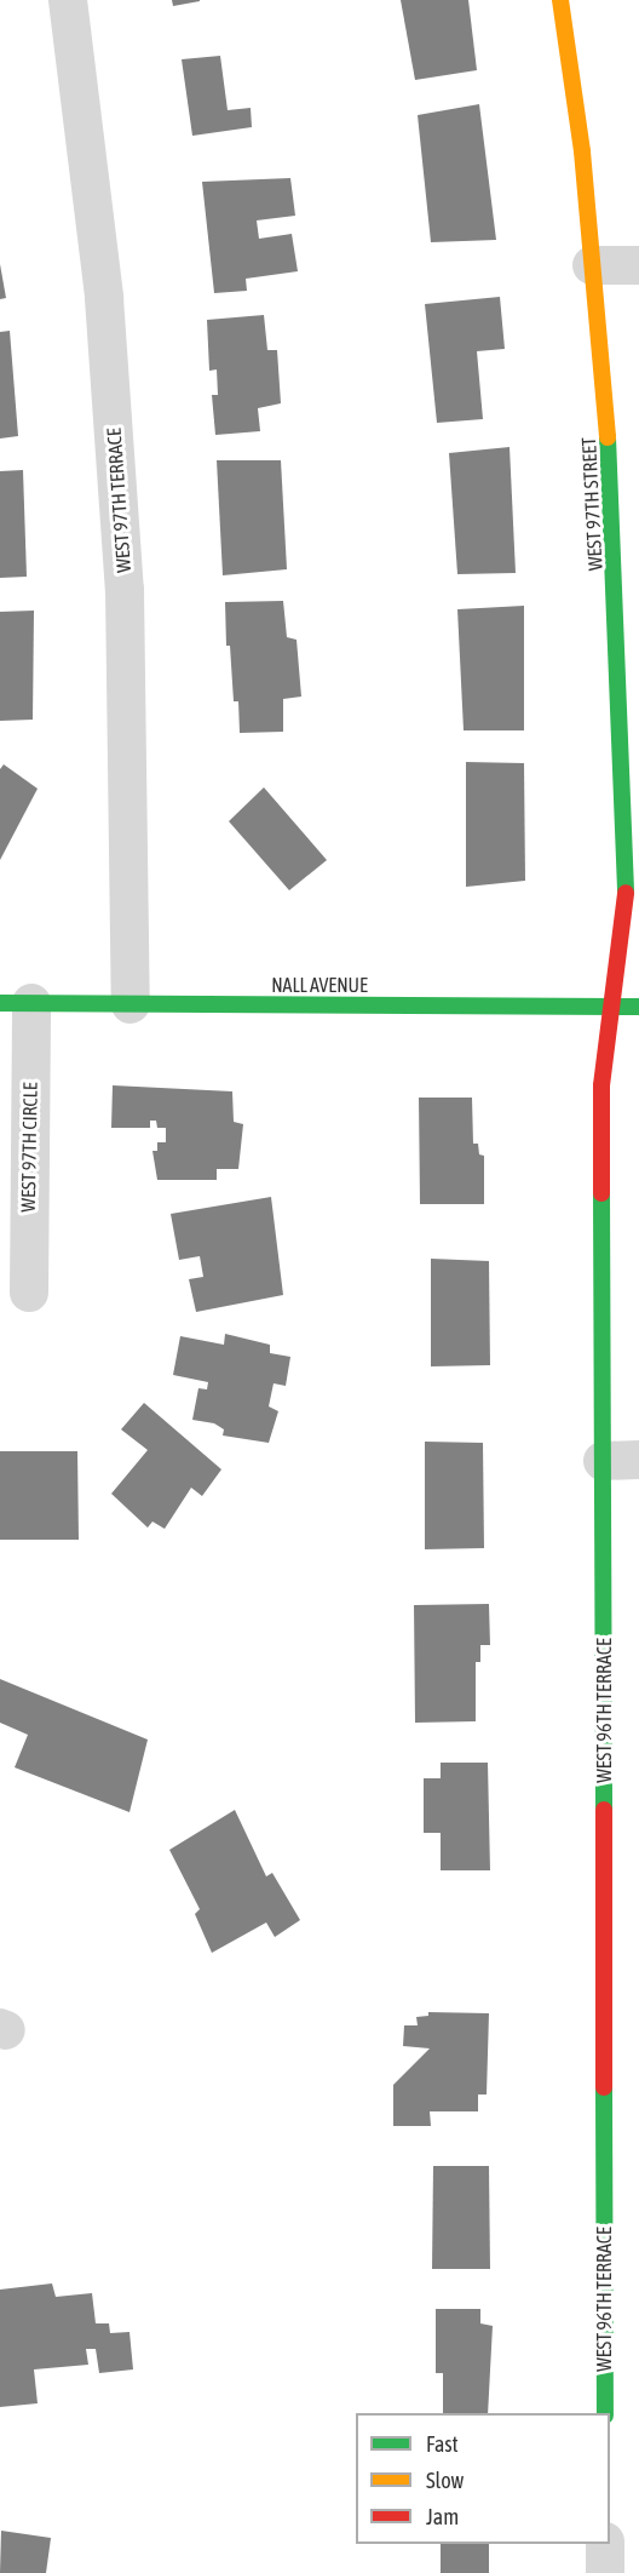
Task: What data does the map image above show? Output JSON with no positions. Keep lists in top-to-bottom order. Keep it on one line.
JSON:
{"streets":{"street":["WEST 97TH TERRACE","WEST 97TH STREET","NALL AVENUE","WEST 97TH CIRCLE","WEST 96TH TERRACE"]},"crossings":[["WEST 97TH TERRACE","NALL AVENUE"],["WEST 97TH STREET","NALL AVENUE"],["WEST 97TH STREET","WEST 96TH TERRACE"],["NALL AVENUE","WEST 97TH CIRCLE"],["NALL AVENUE","WEST 96TH TERRACE"]],"legend":["Fast","Slow","Jam"]}
